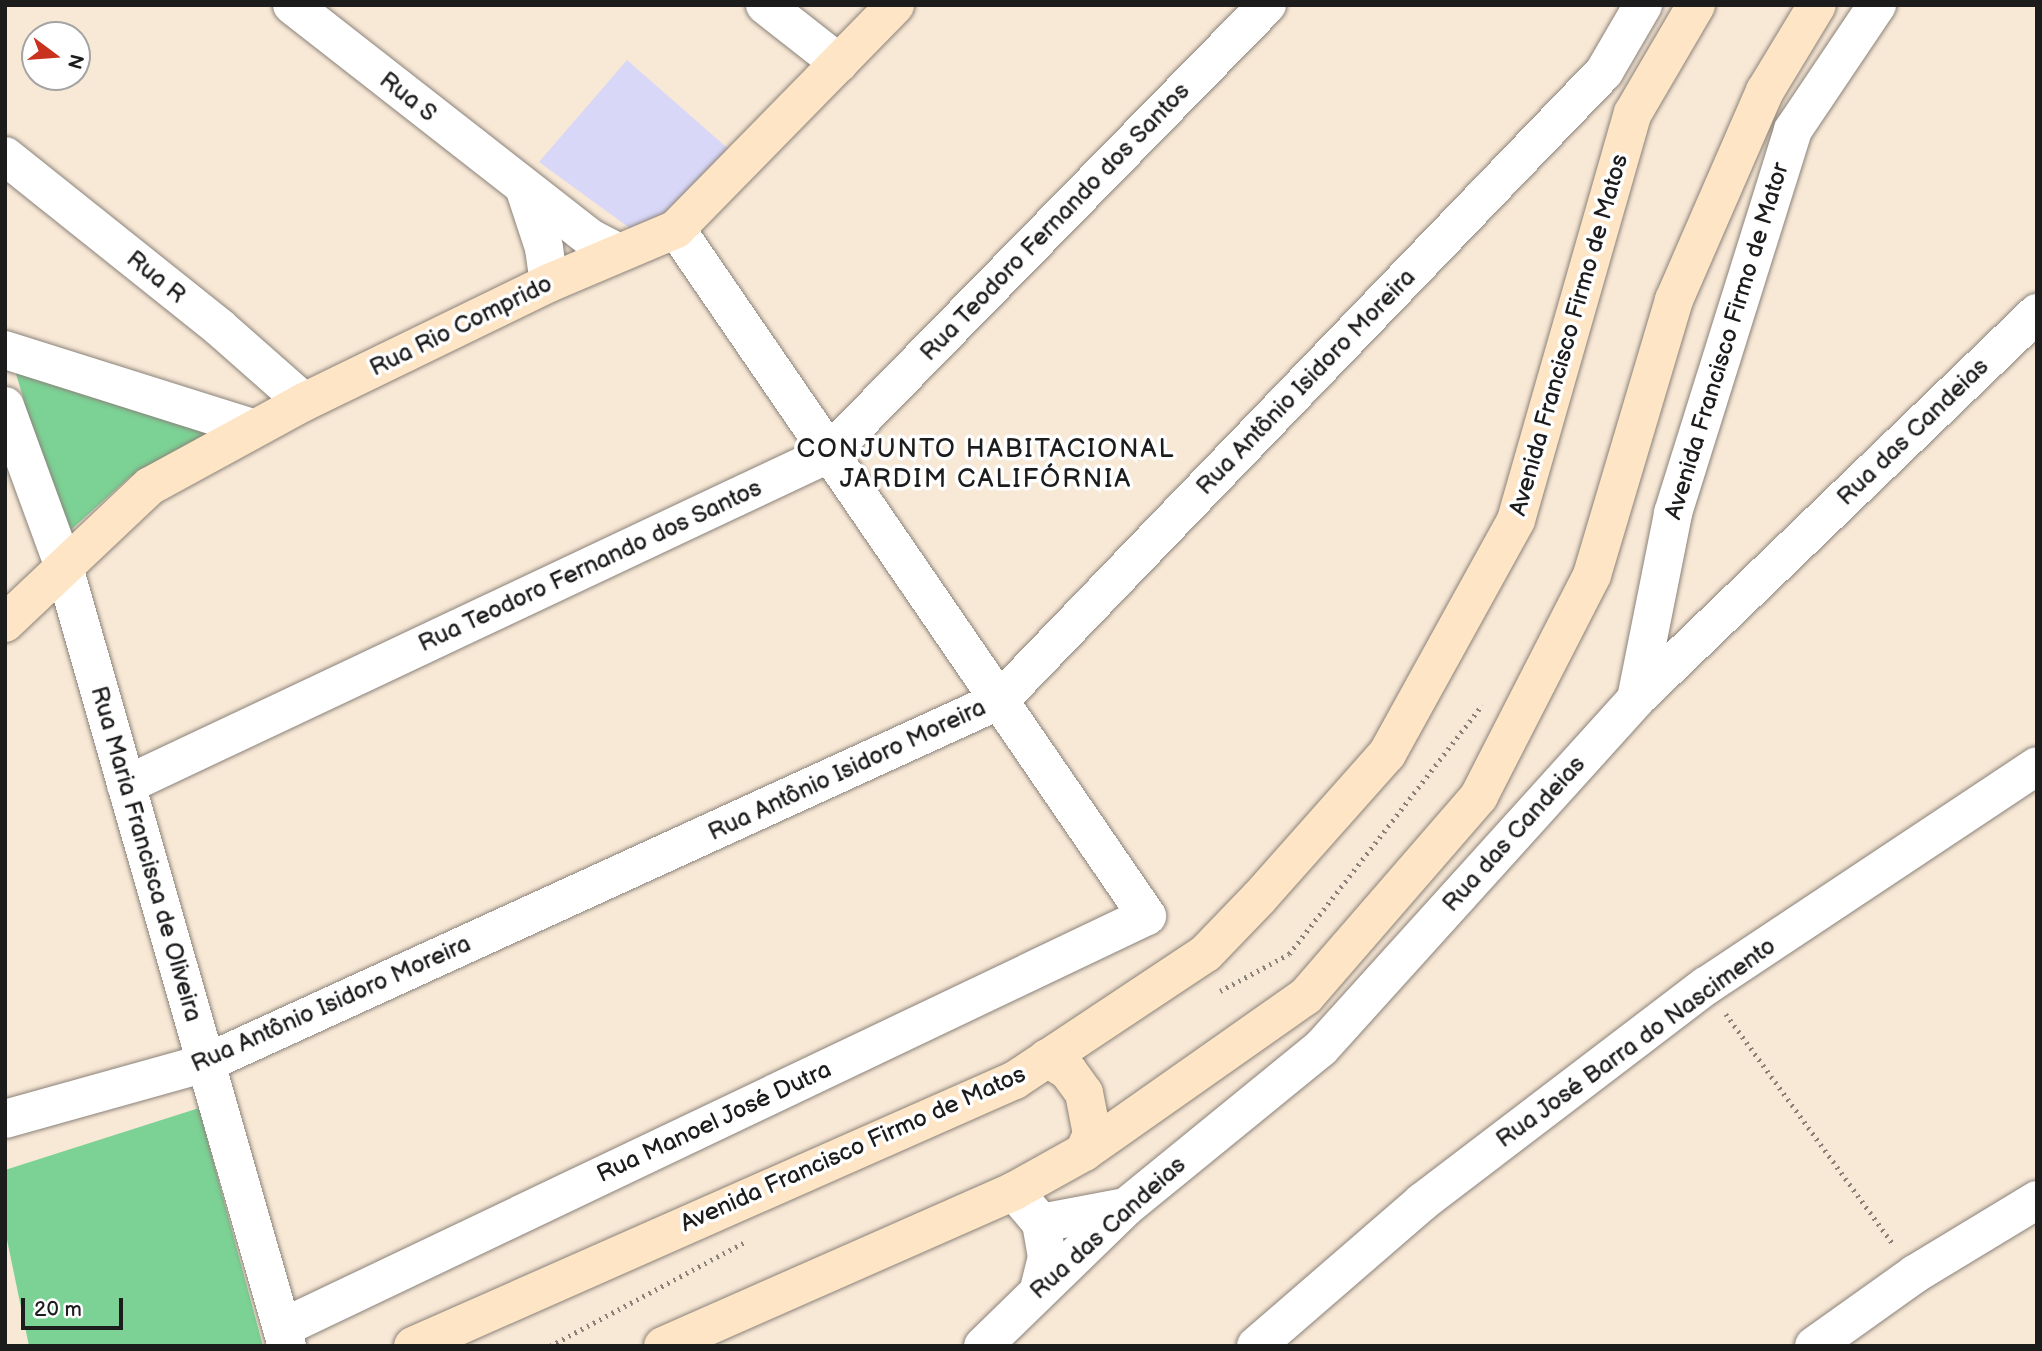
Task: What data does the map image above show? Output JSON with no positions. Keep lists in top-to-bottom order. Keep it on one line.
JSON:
{"streets":{"street":["Rua S","Rua Teodoro Fernando dos Santos","Rua R","Rua Rio Comprido","Avenida Francisco Firmo de Matos","Avenida Francisco Firmo de Mator","Rua Antônio Isidoro Moreira","Rua das Candeias","Rua Maria Francisca de Oliveira","Rua José Barra do Nascimento","Rua Manoel José Dutra"]},"crossings":[["Rua S","Rua Rio Comprido"],["Rua Teodoro Fernando dos Santos","Rua Maria Francisca de Oliveira"],["Rua R","Rua Rio Comprido"],["Rua Rio Comprido","Rua Maria Francisca de Oliveira"],["Avenida Francisco Firmo de Mator","Rua das Candeias"],["Rua Antônio Isidoro Moreira","Rua Maria Francisca de Oliveira"],["Rua Antônio Isidoro Moreira","Rua Manoel José Dutra"],["Rua Maria Francisca de Oliveira","Rua Manoel José Dutra"]],"districts":["CONJUNTO HABITACIONAL JARDIM CALIFÓRNIA"],"scale_bar":"20 m","north":"right"}
